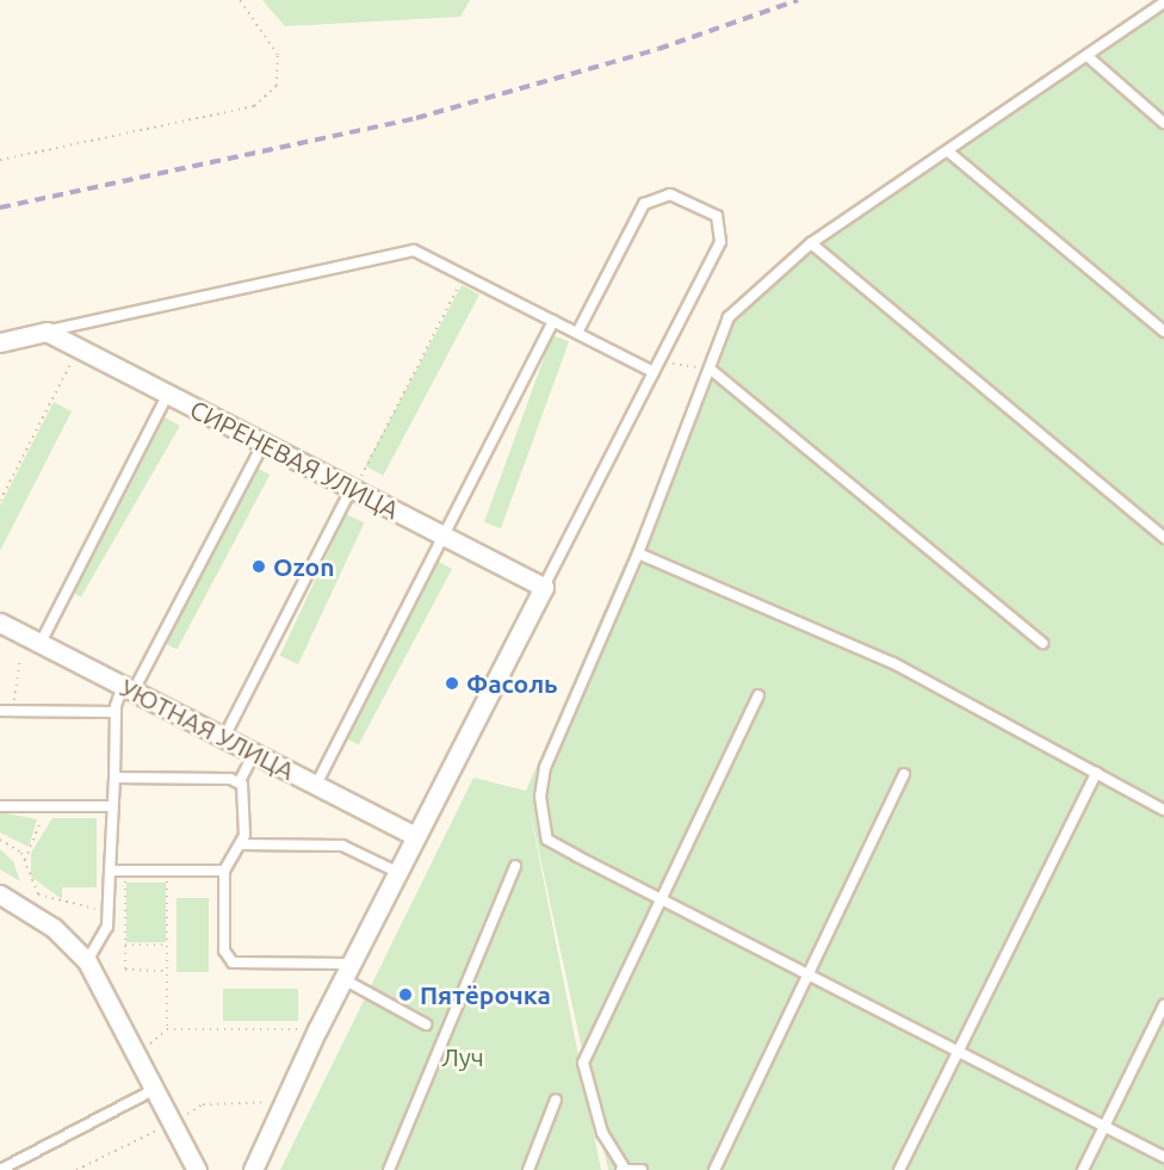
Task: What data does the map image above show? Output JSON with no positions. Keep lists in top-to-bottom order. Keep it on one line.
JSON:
{"streets":{"street":["СИРЕНЕВАЯ УЛИЦА","УЮТНАЯ УЛИЦА"]},"parks":["Луч"],"places":["Ozon","Фасоль","Пятёрочка"]}
